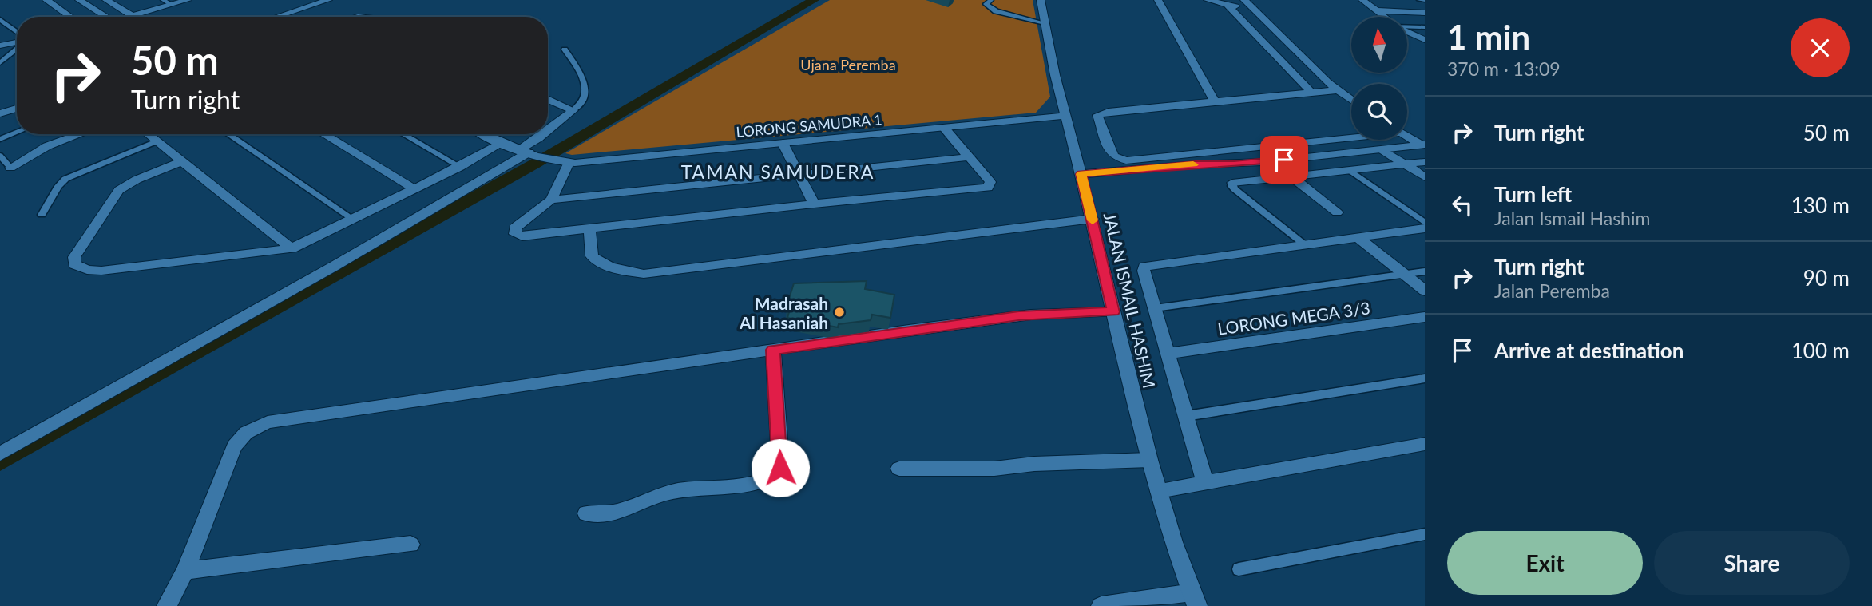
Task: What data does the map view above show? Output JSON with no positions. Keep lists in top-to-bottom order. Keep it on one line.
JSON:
{"streets":{"street":["LORONG SAMUDRA 1","JALAN ISMAIL HASHIM","LORONG MEGA 3/3"]},"crossings":[["LORONG SAMUDRA 1","JALAN ISMAIL HASHIM"]],"districts":["TAMAN SAMUDERA"],"parks":["Ujana Peremba"],"places":["Madrasah Al Hasaniah"],"north":"top","page":{"heading":["1 min","370 m · 13:09"],"turn":["50 m","Turn right"],"list":[{"name":"Turn right","value":"50 m"},{"name":"Turn left","note":"Jalan Ismail Hashim","value":"130 m"},{"name":"Turn right","note":"Jalan Peremba","value":"90 m"},{"name":"Arrive at destination","value":"100 m"}],"buttons":["Exit","Share"]}}
